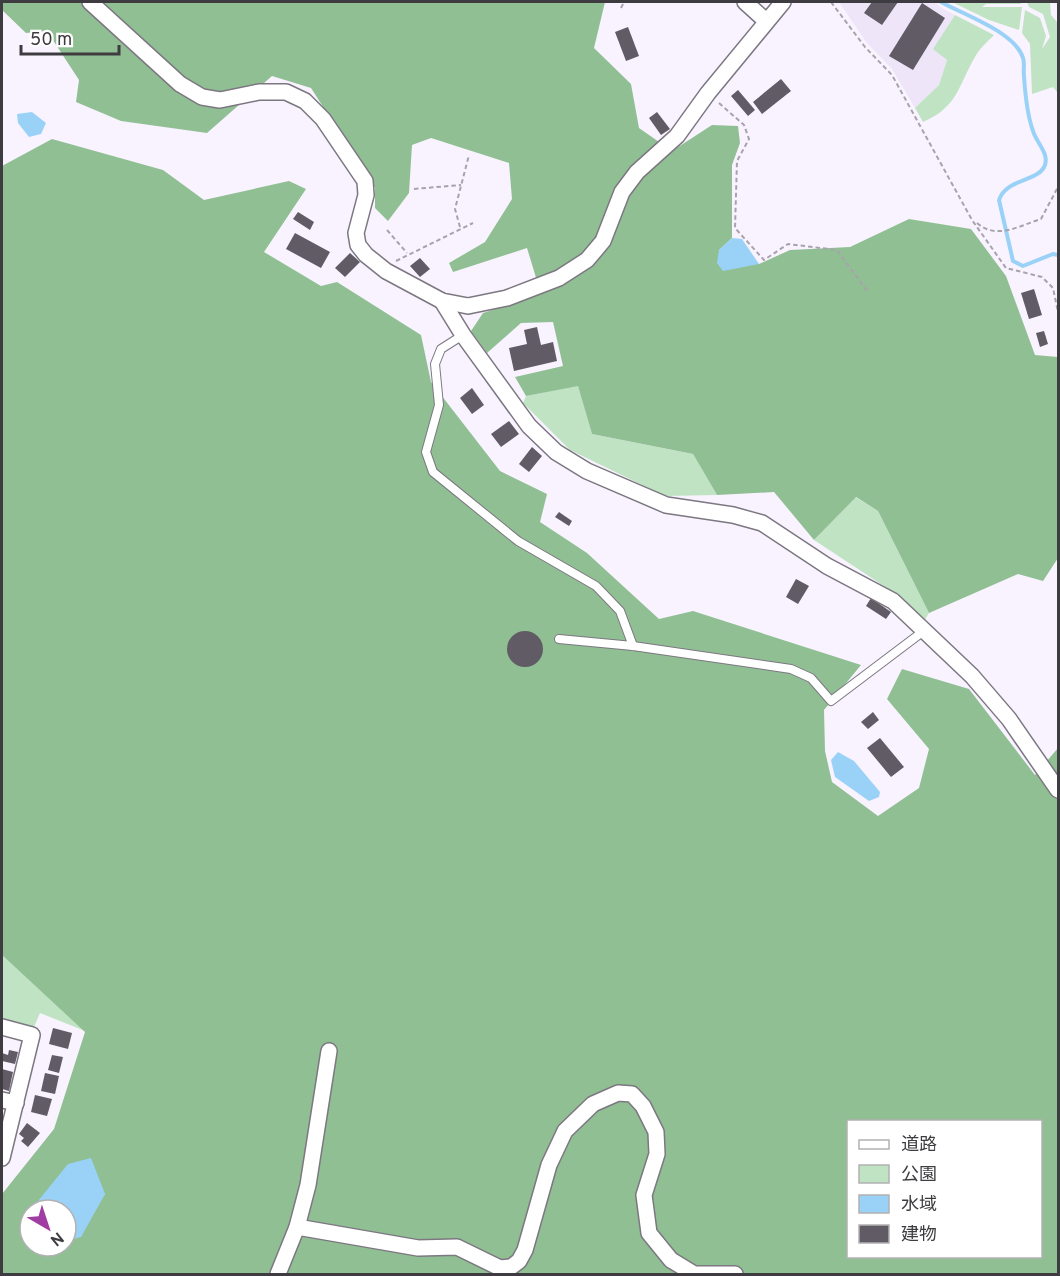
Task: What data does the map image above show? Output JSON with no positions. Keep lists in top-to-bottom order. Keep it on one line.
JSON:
{"legend":["道路","公園","水域","建物"],"scale_bar":"50 m","north":"bottom right"}
